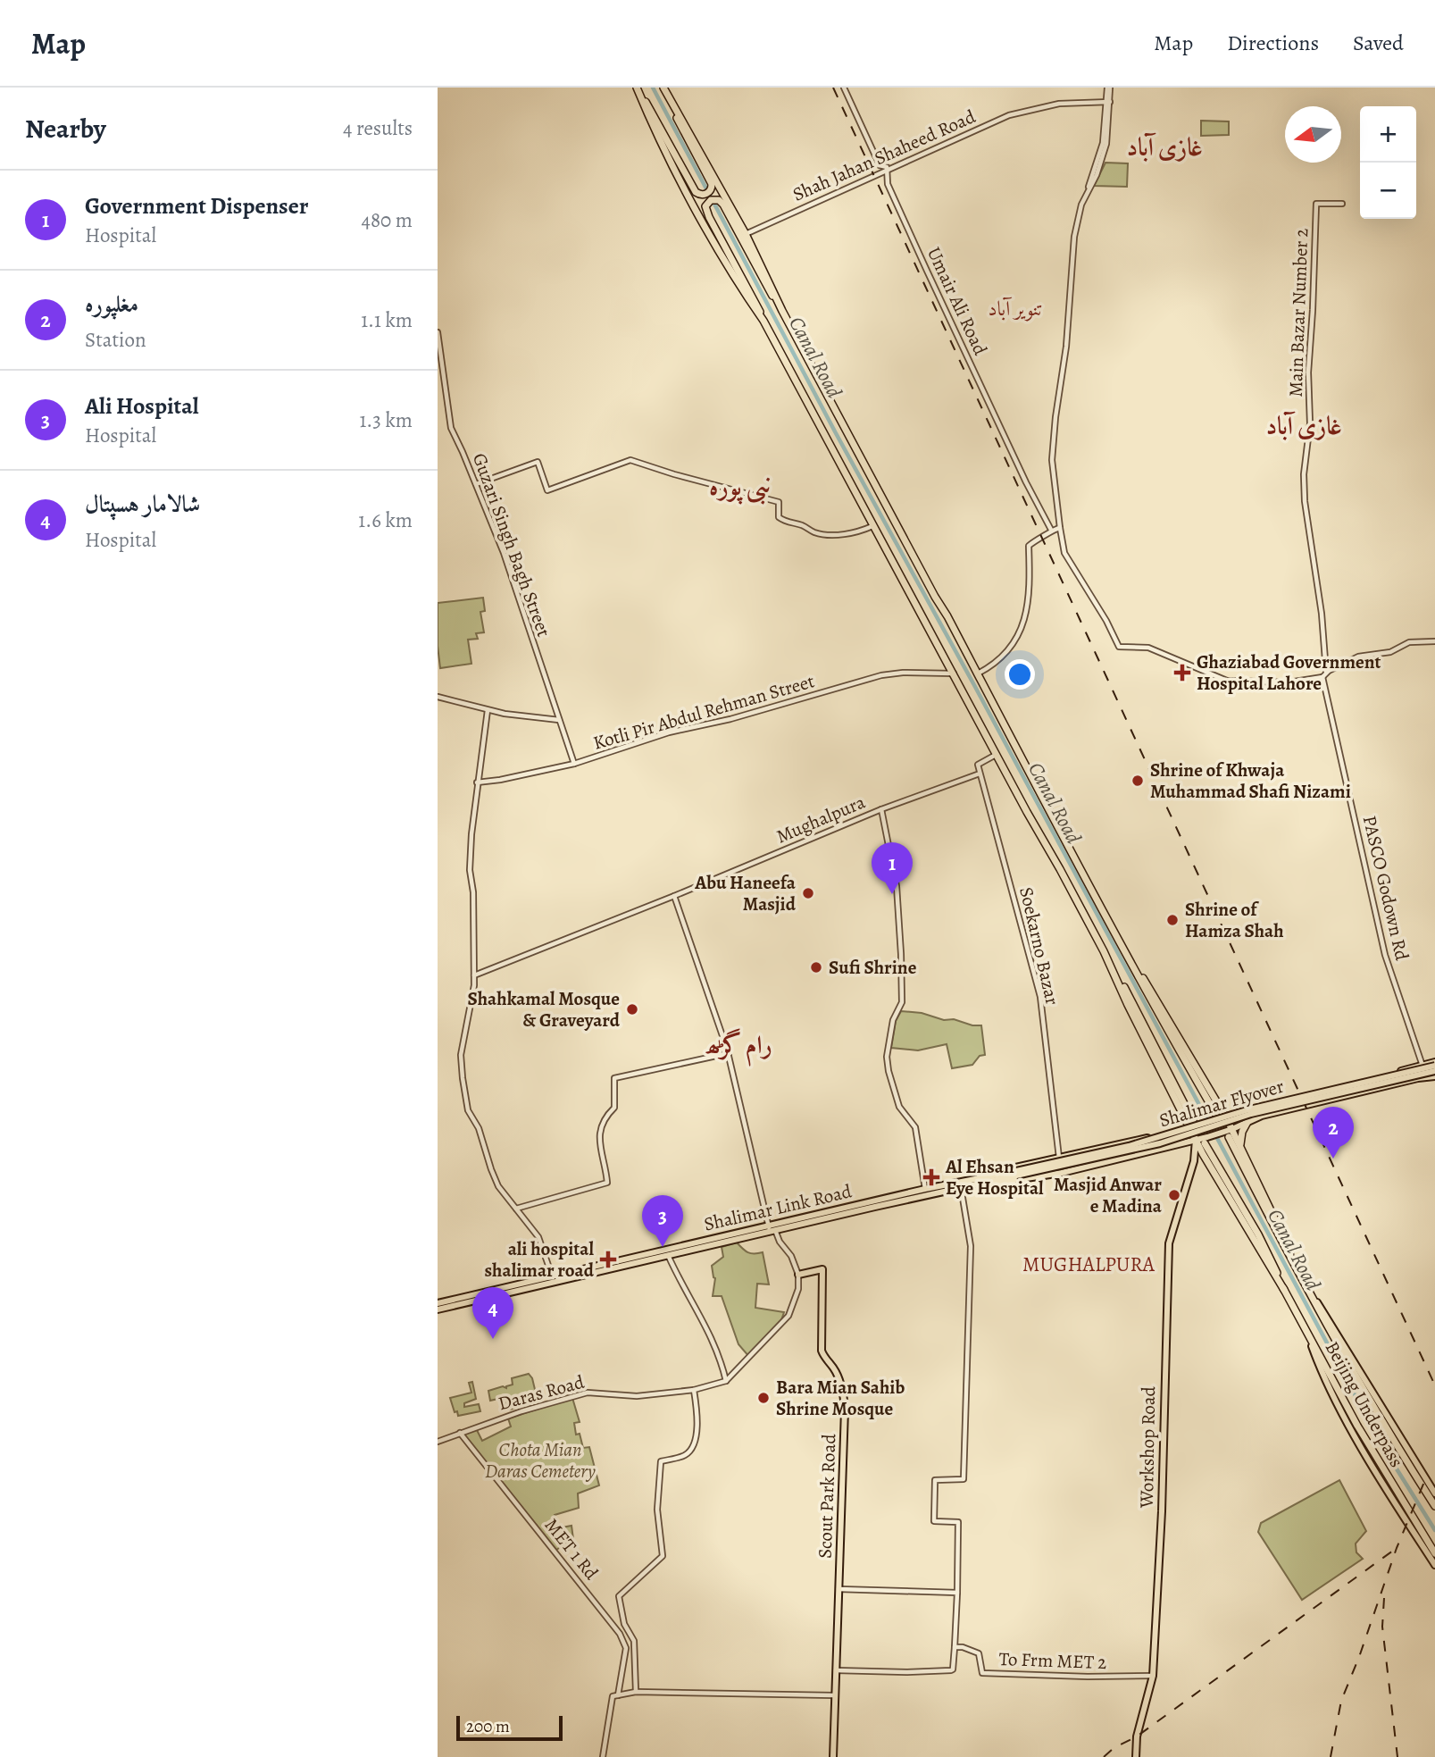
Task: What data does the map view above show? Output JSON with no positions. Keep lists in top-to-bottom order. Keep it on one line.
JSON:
{"streets":{"highway":["Beijing Underpass"],"main road":["Shalimar Flyover","Shalimar Link Road","Workshop Road","Scout Park Road"],"street":["Shah Jahan Shaheed Road","Umair Ali Road","Main Bazar Number 2","Guzari Singh Bagh Street","Kotli Pir Abdul Rehman Street","Mughalpura","PASCO Godown Rd","Soekarno Bazar","Daras Road","MET 1 Rd","To Frm MET 2"]},"crossings":[["Shah Jahan Shaheed Road","Umair Ali Road"],["Guzari Singh Bagh Street","Kotli Pir Abdul Rehman Street"],["Mughalpura","Soekarno Bazar"],["Daras Road","MET 1 Rd"],["Workshop Road","To Frm MET 2"]],"districts":["غازى آباد","تنویر آباد","غازى آباد","نبی پورہ","رام گڑھ","MUGHALPURA"],"water":["Canal Road"],"parks":["Chota Mian Daras Cemetery"],"places":{"health":["Ghaziabad Government Hospital Lahore","Al Ehsan Eye Hospital","ali hospital shalimar road"],"other":["Shrine of Khwaja Muhammad Shafi Nizami","Abu Haneefa Masjid","Shrine of Hamza Shah","Sufi Shrine","Shahkamal Mosque & Graveyard","Masjid Anwar e Madina","Bara Mian Sahib Shrine Mosque"]},"scale_bar":"200 m","north":"left","page":{"header":"Map","nav":["Map","Directions","Saved"],"heading":["Nearby","4 results"],"map_buttons":["+","−"],"list":[{"mark":"1","name":"Government Dispenser","note":"Hospital","value":"480 m"},{"mark":"2","name":"مغلپورہ","note":"Station","value":"1.1 km"},{"mark":"3","name":"Ali Hospital","note":"Hospital","value":"1.3 km"},{"mark":"4","name":"شالامار ہسپتال","note":"Hospital","value":"1.6 km"}],"pins":["1","2","3","4"],"scale":"200 m"}}
